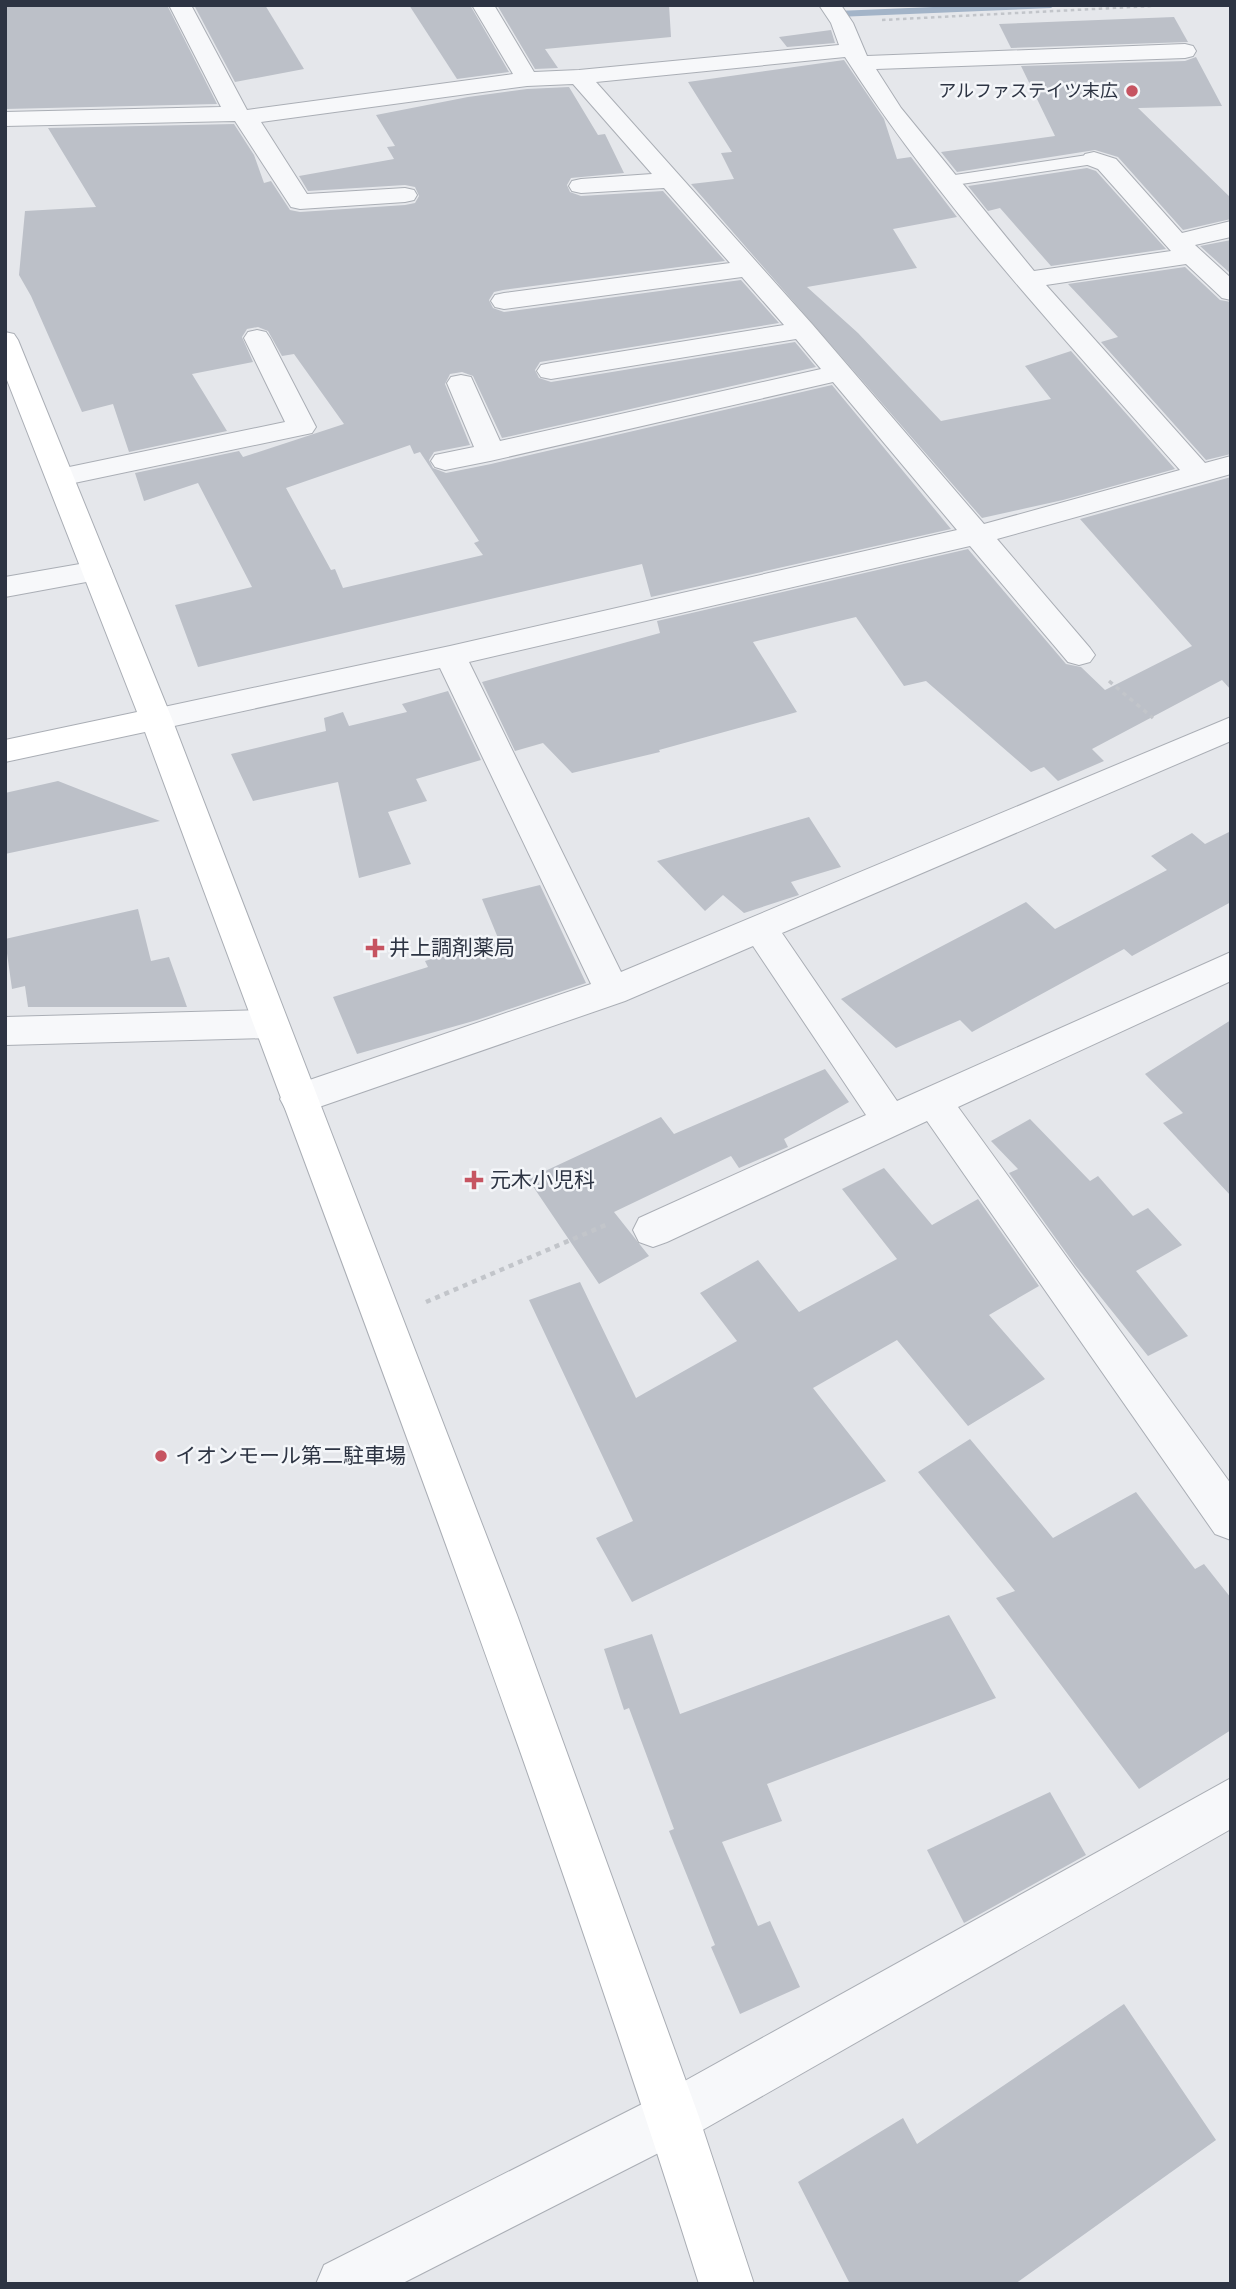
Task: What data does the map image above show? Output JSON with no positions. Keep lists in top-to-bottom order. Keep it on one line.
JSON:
{"places":{"other":["アルファステイツ末広","イオンモール第二駐車場"],"health":["井上調剤薬局","元木小児科"]}}
